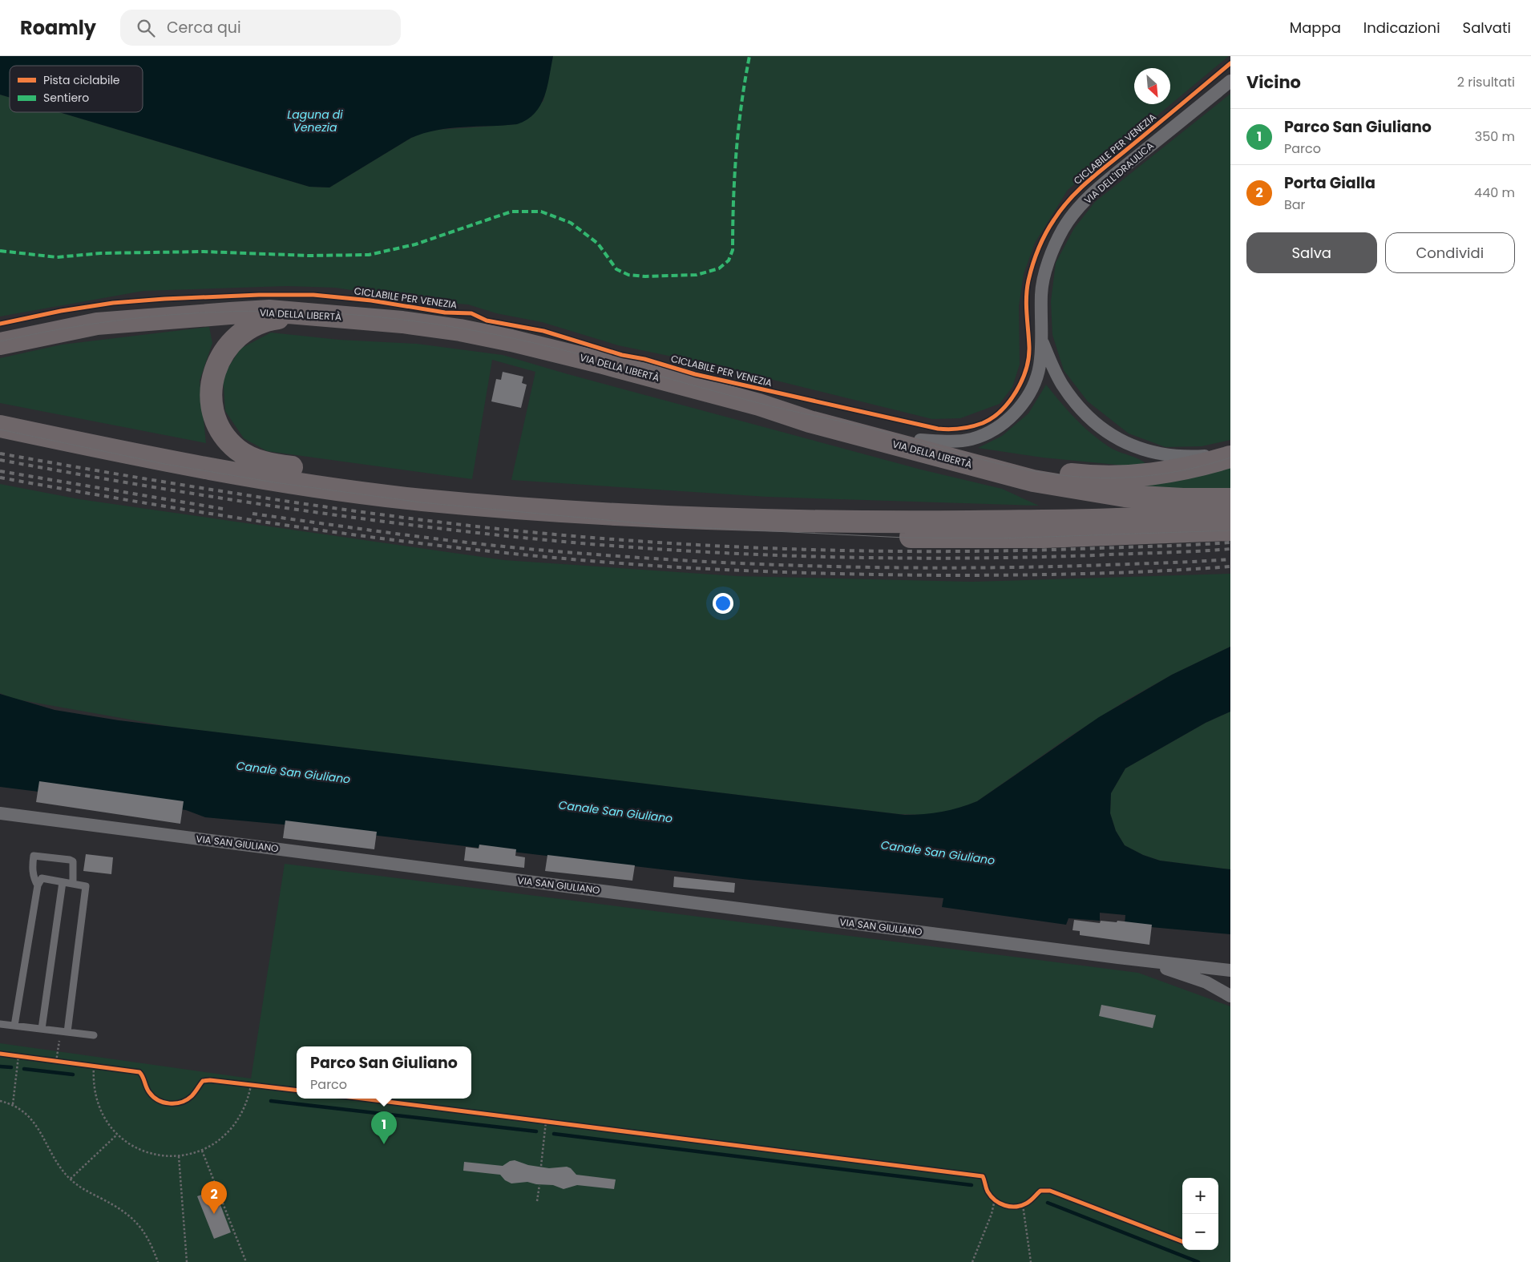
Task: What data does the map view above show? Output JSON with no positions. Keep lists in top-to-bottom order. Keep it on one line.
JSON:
{"streets":{"highway":["VIA DELLA LIBERTÀ"],"street":["VIA DELL'IDRAULICA","VIA SAN GIULIANO"],"cycle path":["CICLABILE PER VENEZIA"]},"water":["Laguna di Venezia","Canale San Giuliano"],"legend":["Pista ciclabile","Sentiero"],"north":"bottom right","page":{"header":"Roamly","search":"Cerca qui","nav":["Mappa","Indicazioni","Salvati"],"heading":["Vicino","2 risultati"],"list":[{"mark":"1","name":"Parco San Giuliano","note":"Parco","value":"350 m"},{"mark":"2","name":"Porta Gialla","note":"Bar","value":"440 m"}],"buttons":["Salva","Condividi"],"popup":["Parco San Giuliano","Parco"],"pins":["1","2"],"map_buttons":["+","−"]}}
